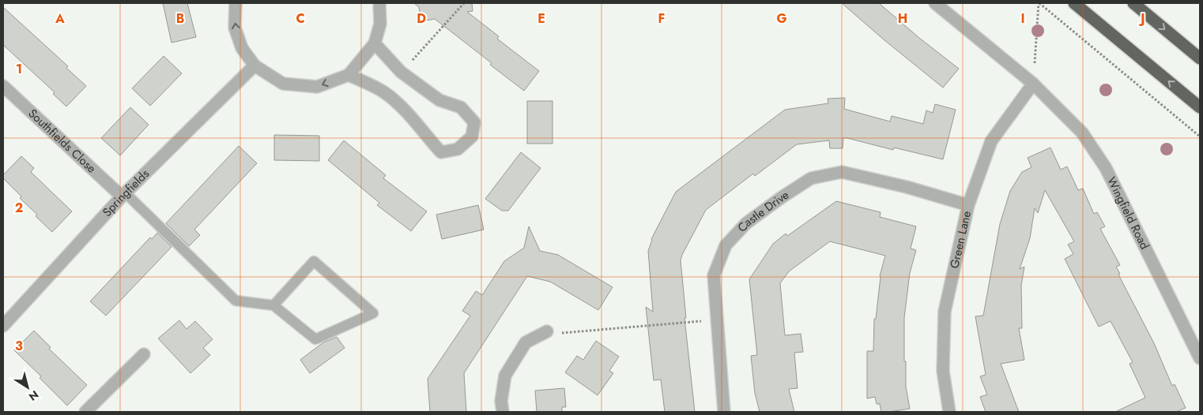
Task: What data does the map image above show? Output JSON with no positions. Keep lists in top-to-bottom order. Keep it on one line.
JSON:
{"streets":{"street":["Southfields Close","Springfields","Castle Drive","Wingfield Road","Green Lane"]},"crossings":[["Southfields Close","Springfields"],["Castle Drive","Green Lane"],["Wingfield Road","Green Lane"]],"north":"bottom right","grid":{"columns":["A","B","C","D","E","F","G","H","I","J"],"rows":["1","2","3"]}}
